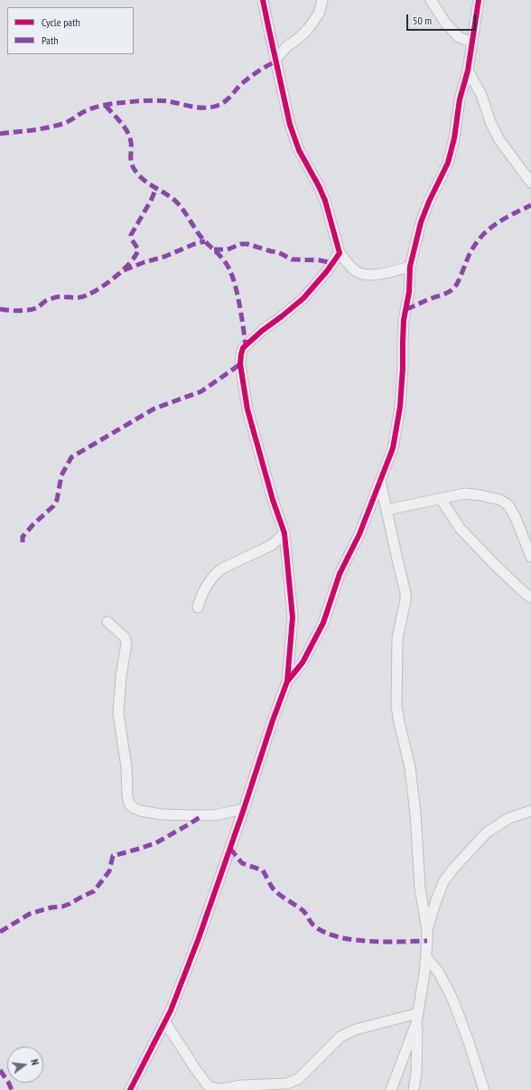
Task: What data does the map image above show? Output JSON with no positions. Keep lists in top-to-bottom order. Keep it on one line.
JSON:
{"legend":["Cycle path","Path"],"scale_bar":"50 m","north":"right"}
